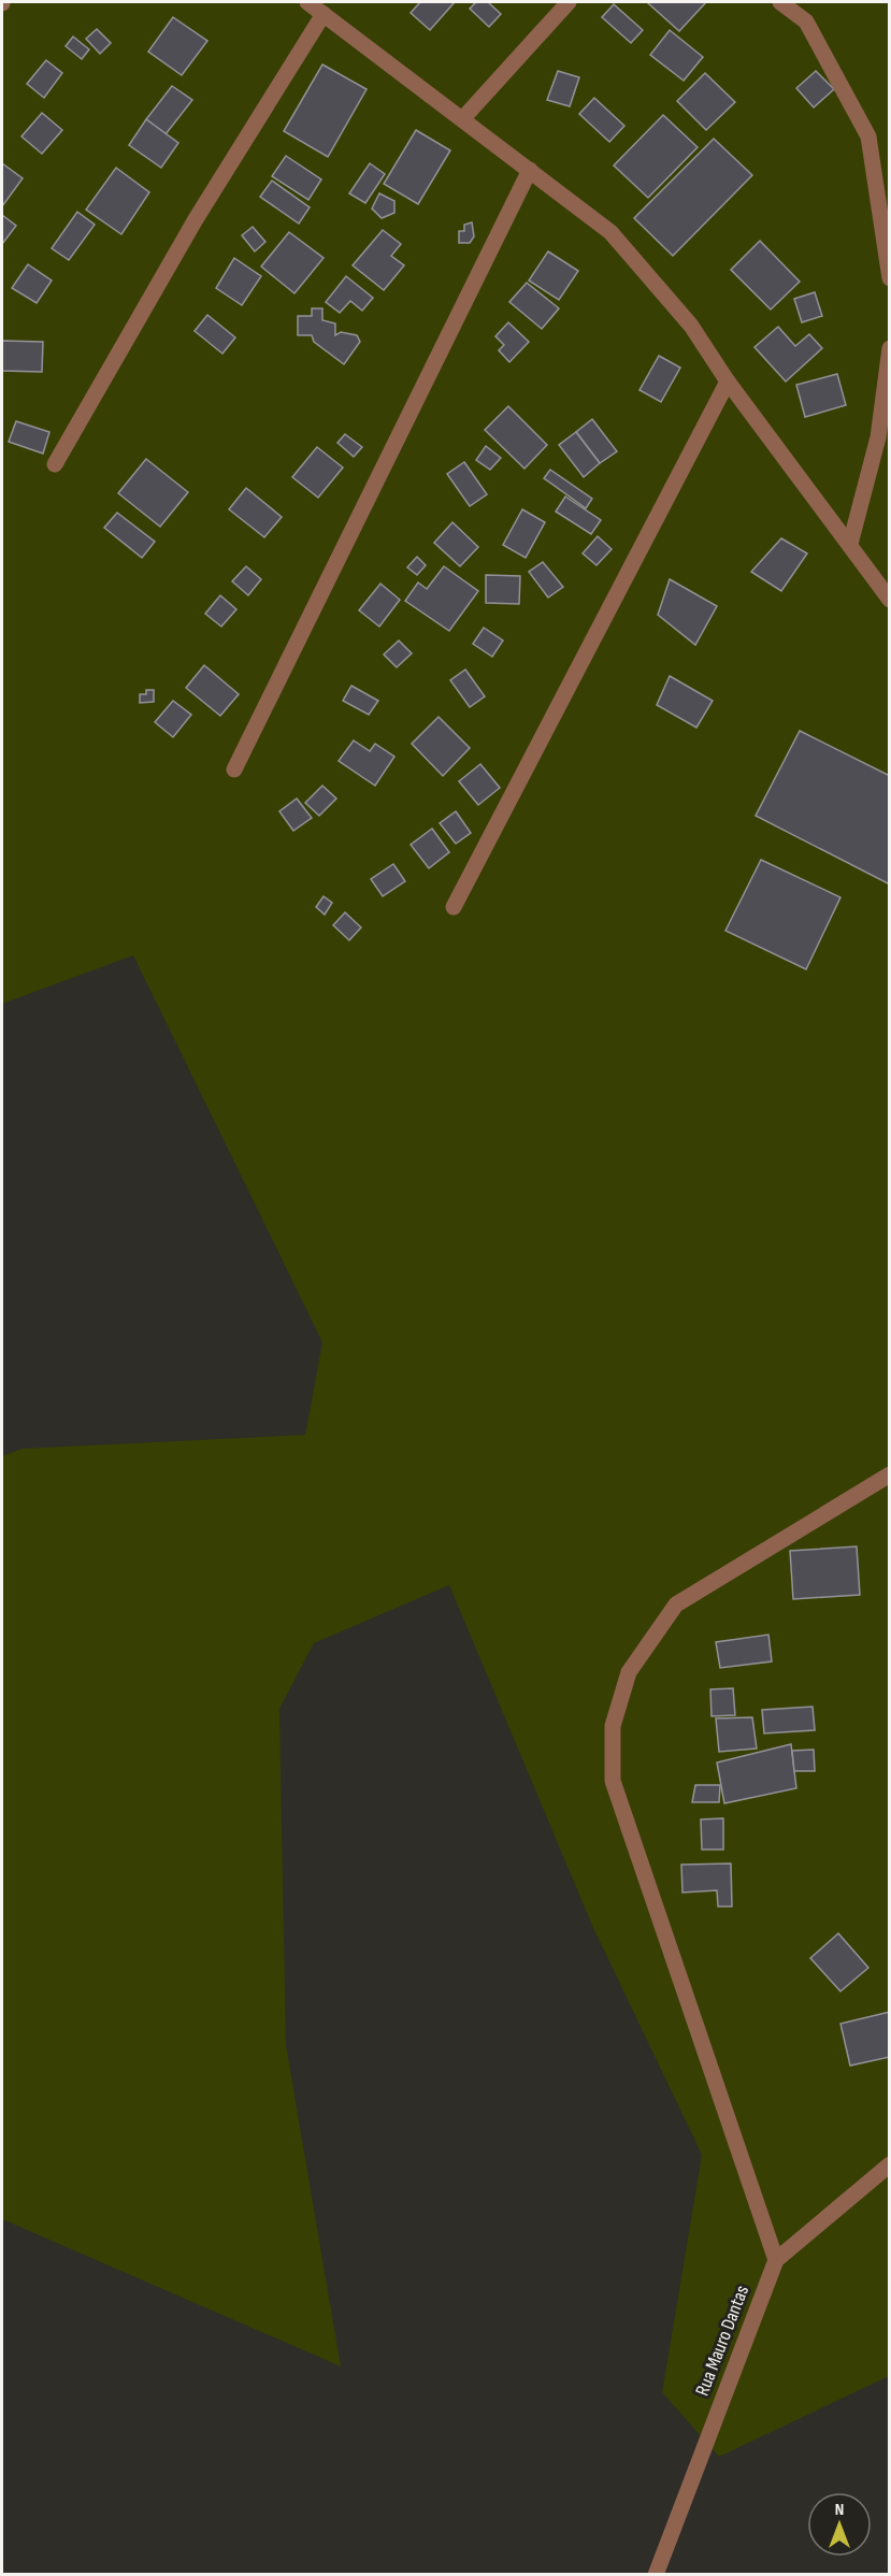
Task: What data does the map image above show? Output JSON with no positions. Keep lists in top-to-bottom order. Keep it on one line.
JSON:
{"streets":{"street":["Rua Mauro Dantas"]},"north":"top"}
